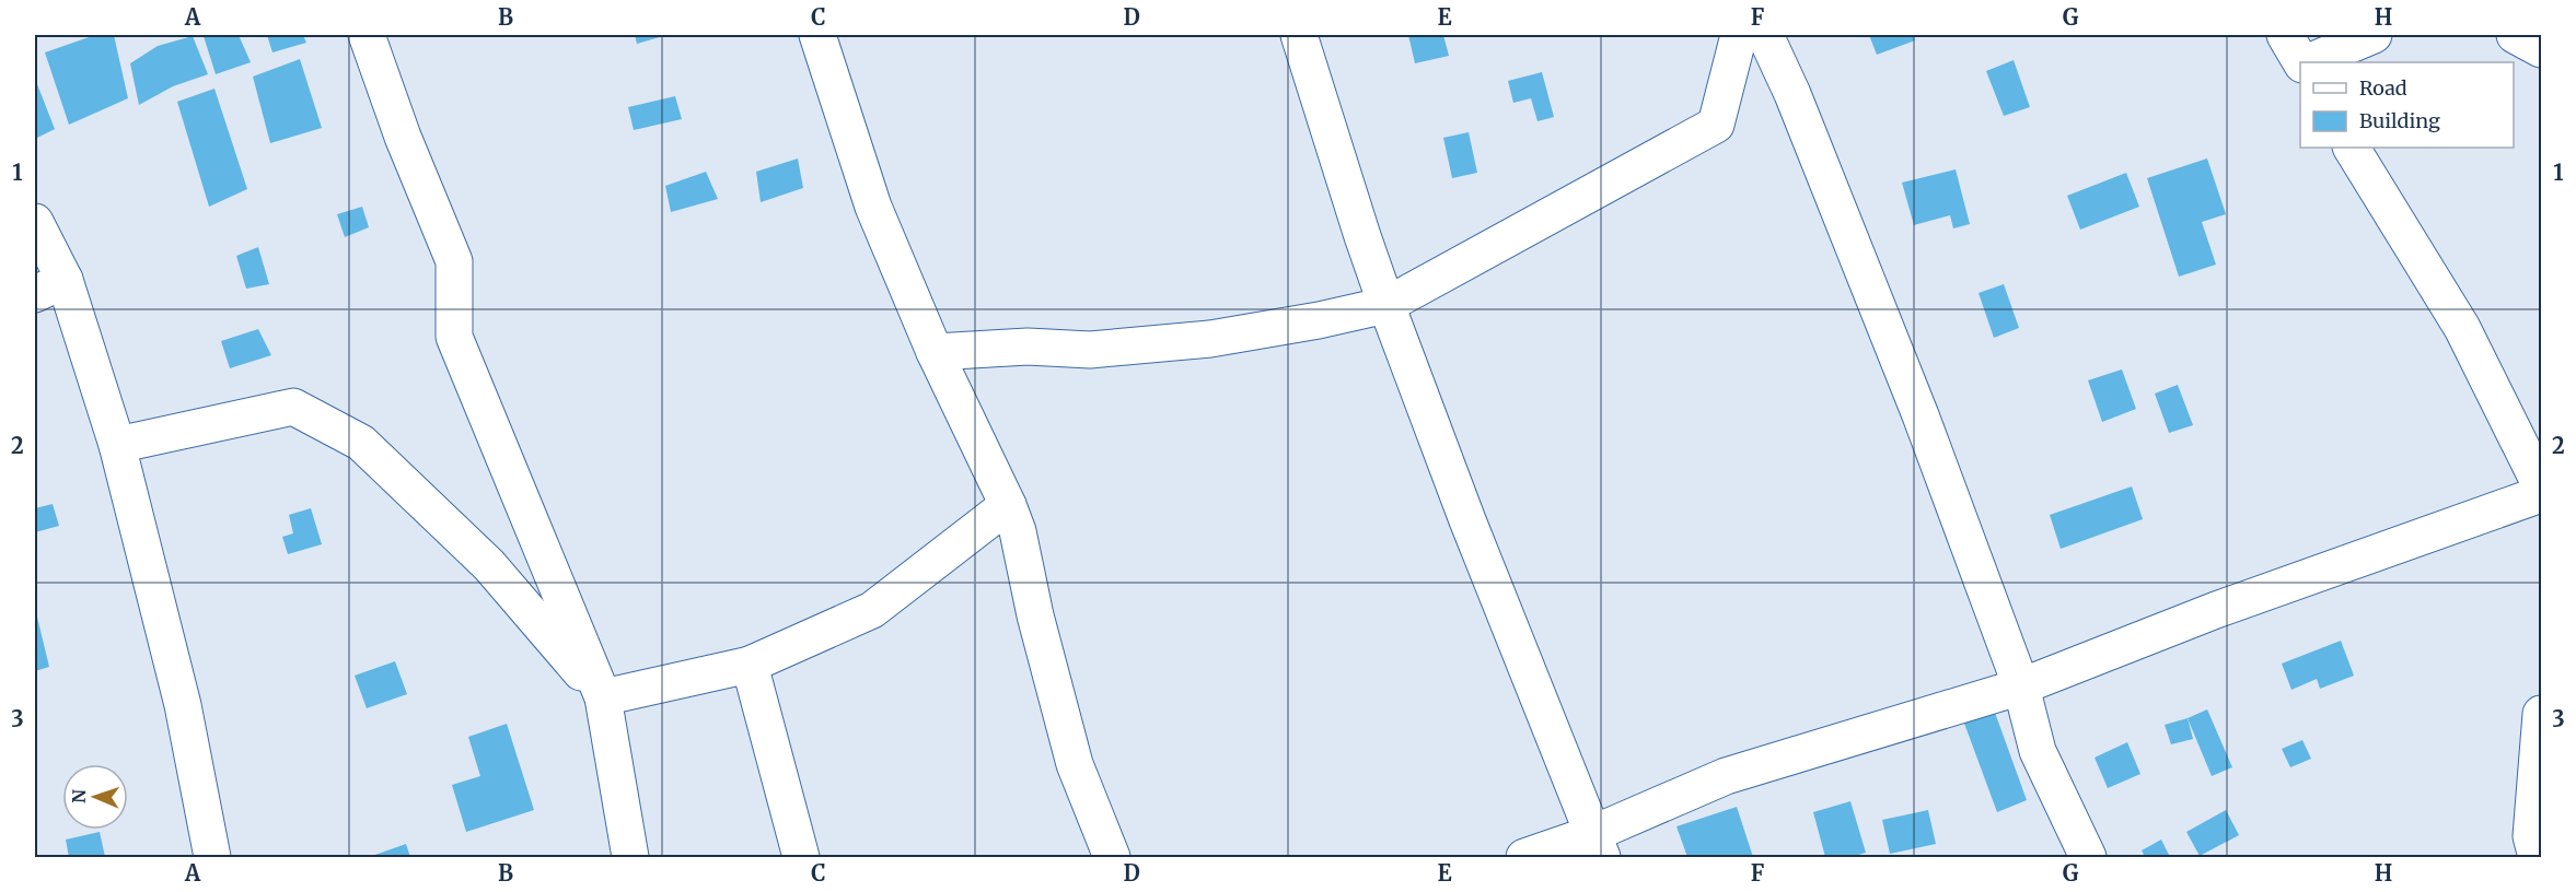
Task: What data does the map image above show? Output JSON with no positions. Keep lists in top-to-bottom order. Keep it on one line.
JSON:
{"legend":["Road","Building"],"north":"left","grid":{"columns":["A","B","C","D","E","F","G","H"],"rows":["1","2","3"]}}
